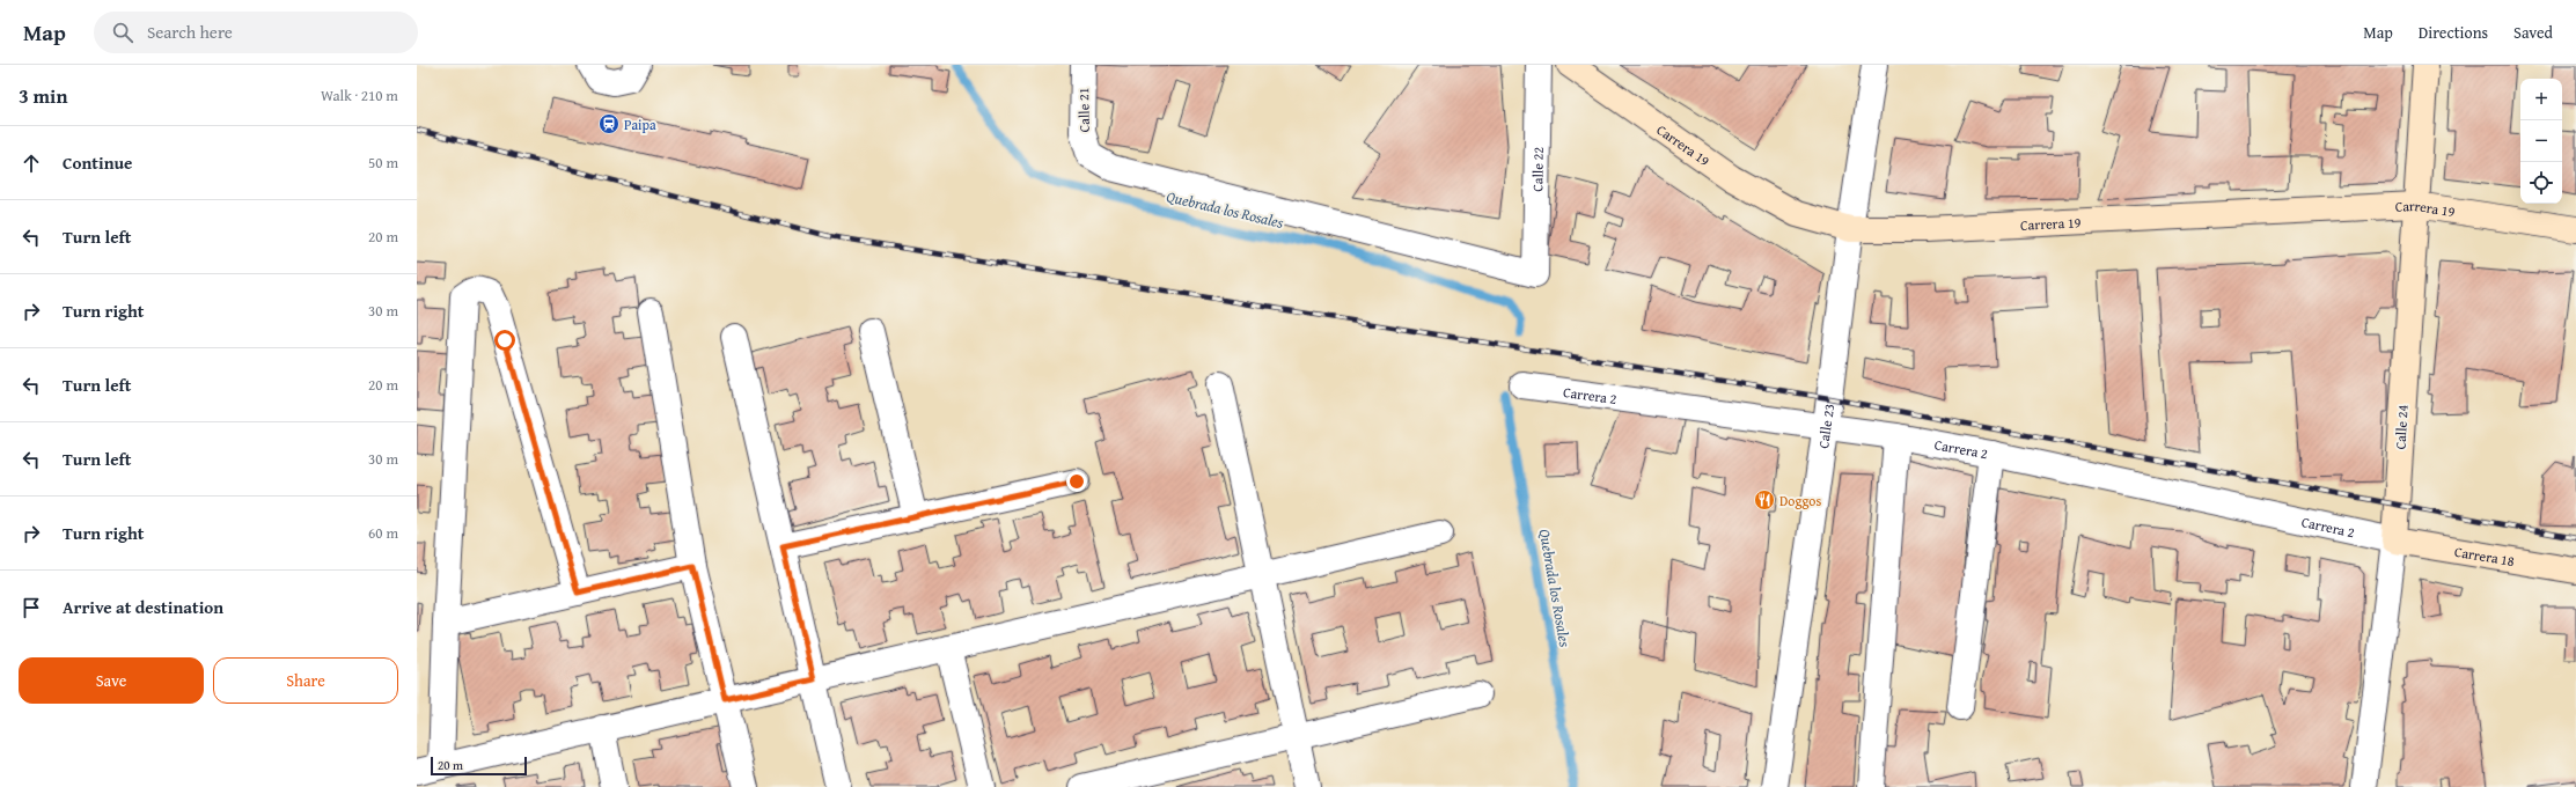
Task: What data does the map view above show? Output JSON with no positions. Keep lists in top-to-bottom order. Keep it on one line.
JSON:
{"streets":{"street":["Calle 21","Carrera 19","Calle 22","Carrera 2","Calle 23","Calle 24","Carrera 18"]},"crossings":[["Calle 21","Calle 22"],["Carrera 19","Calle 23"],["Carrera 19","Calle 24"],["Carrera 2","Calle 23"],["Carrera 2","Calle 24"],["Carrera 2","Carrera 18"],["Calle 24","Carrera 18"]],"water":["Quebrada los Rosales"],"places":{"station":["Paipa"],"restaurant":["Doggos"]},"scale_bar":"20 m","page":{"header":"Map","search":"Search here","nav":["Map","Directions","Saved"],"heading":["3 min","Walk · 210 m"],"map_buttons":["+","−"],"list":[["Continue","50 m"],["Turn left","20 m"],["Turn right","30 m"],["Turn left","20 m"],["Turn left","30 m"],["Turn right","60 m"],"Arrive at destination"],"buttons":["Save","Share"],"scale":"20 m"}}
